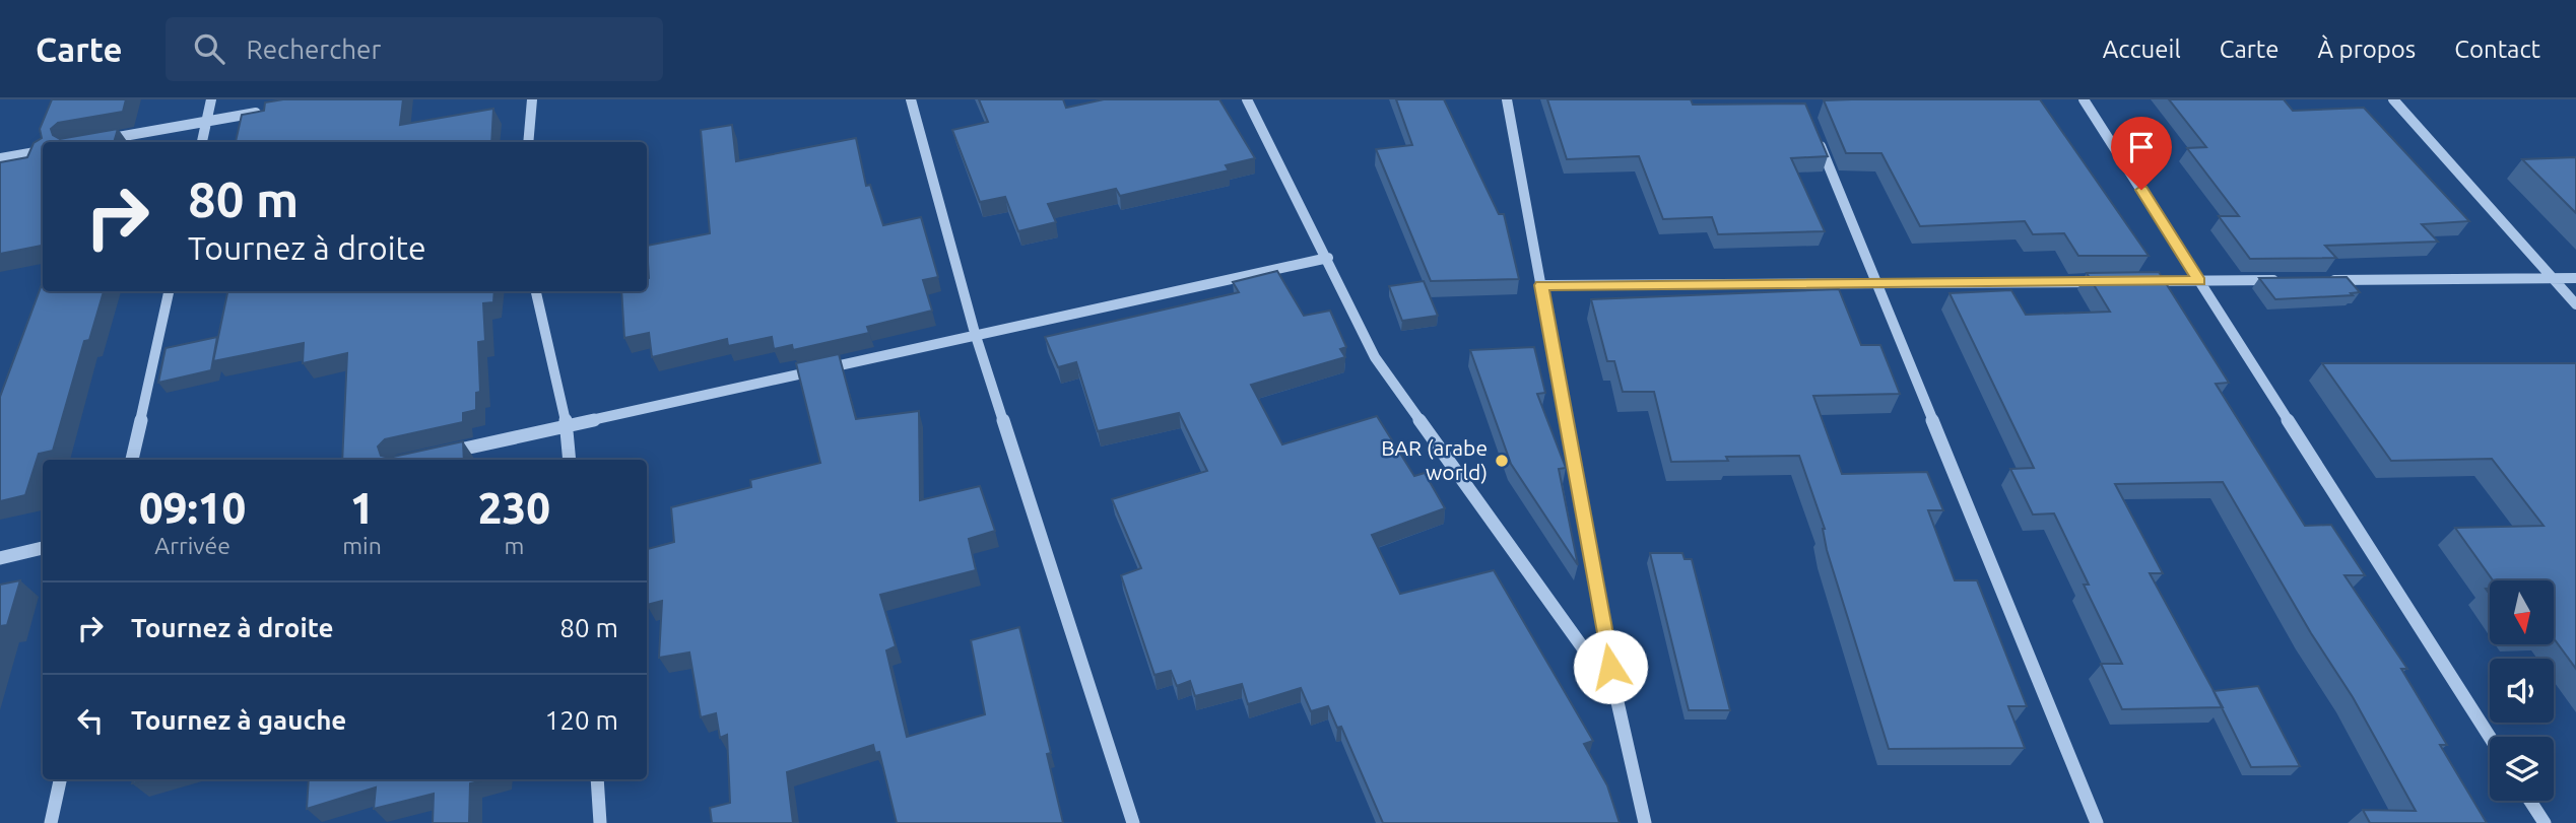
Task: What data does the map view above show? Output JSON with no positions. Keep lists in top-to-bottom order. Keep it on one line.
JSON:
{"places":["BAR (arabe world)"],"north":"bottom","page":{"header":"Carte","search":"Rechercher","nav":["Accueil","Carte","À propos","Contact"],"turn":["80 m","Tournez à droite"],"eta":["09:10","Arrivée","1","min","230","m"],"list":[{"name":"Tournez à droite","value":"80 m"},{"name":"Tournez à gauche","value":"120 m"}]}}
